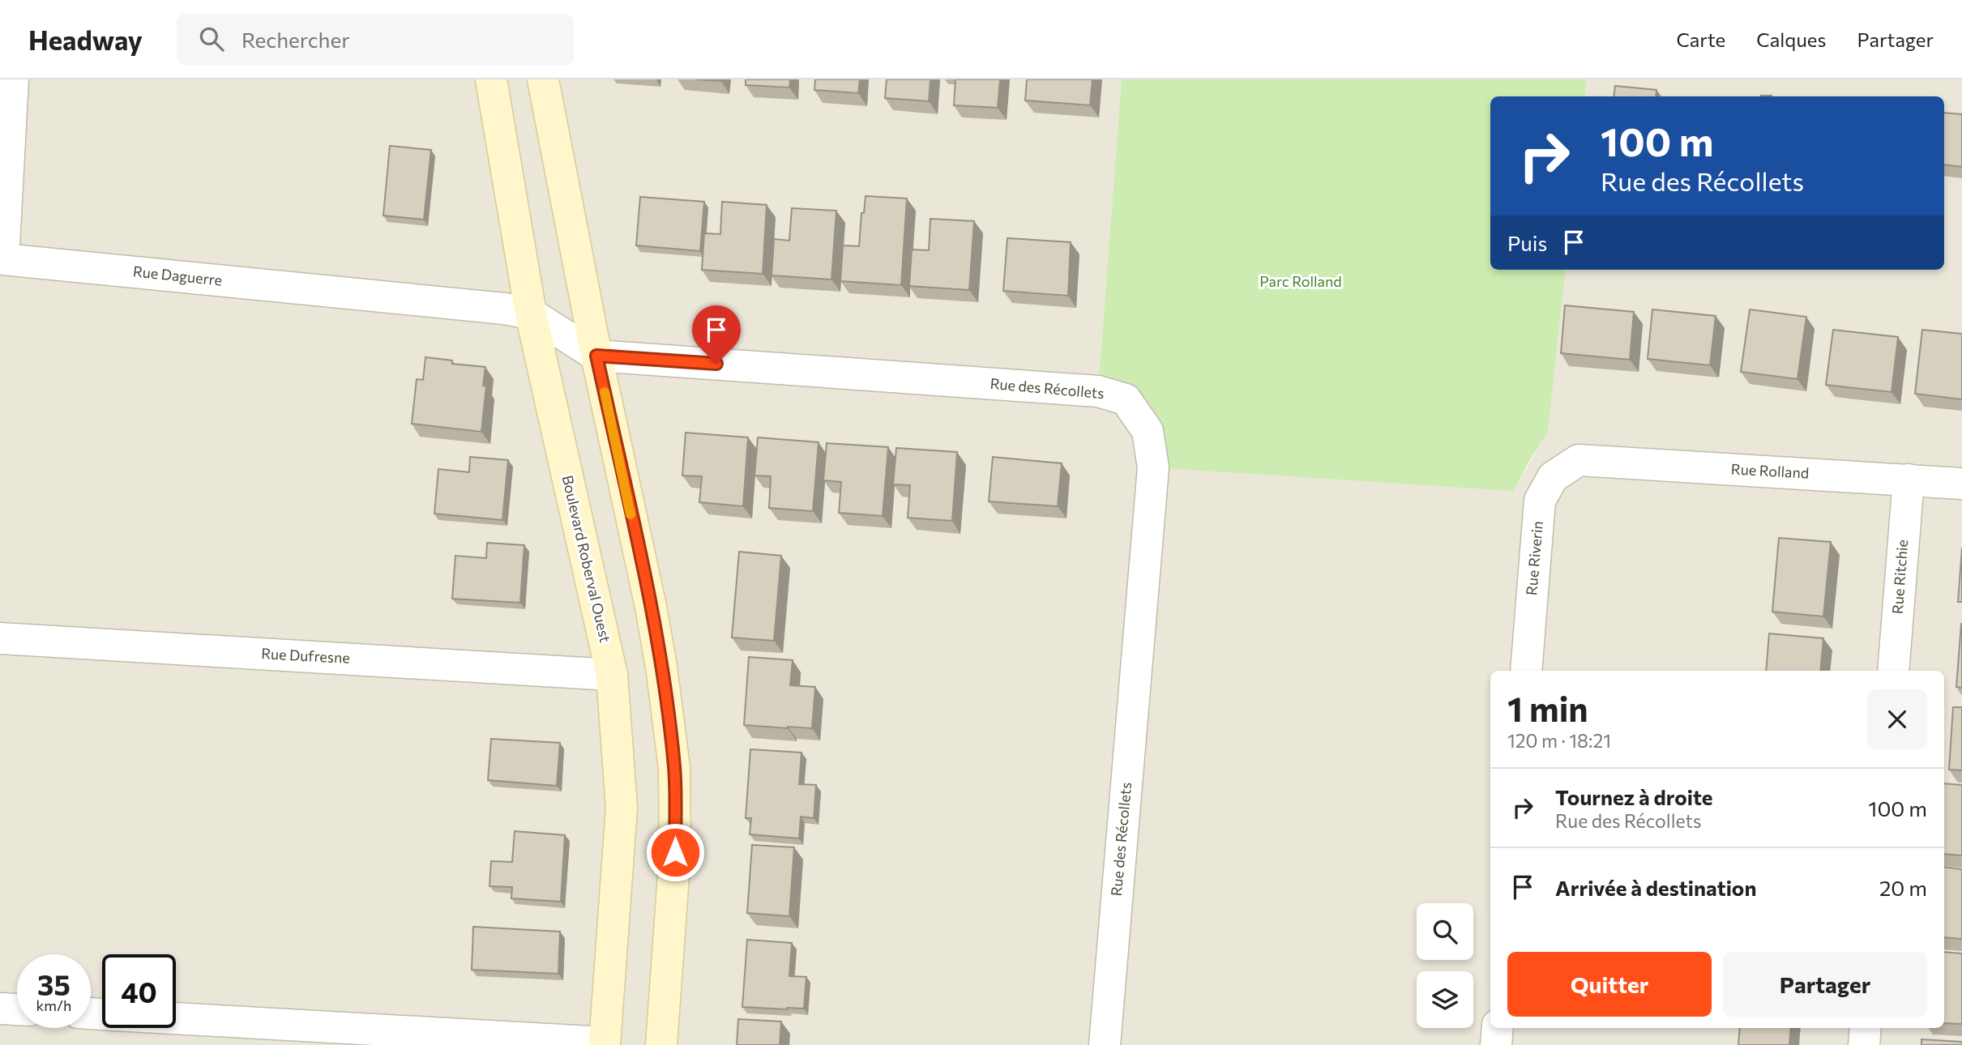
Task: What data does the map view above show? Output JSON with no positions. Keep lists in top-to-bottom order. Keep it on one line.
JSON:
{"streets":{"street":["Rue Daguerre","Rue des Récollets","Rue Rolland","Rue Riverin","Boulevard Roberval Ouest","Rue Ritchie","Rue Dufresne"]},"crossings":[["Rue Daguerre","Rue des Récollets"],["Rue Daguerre","Boulevard Roberval Ouest"],["Rue des Récollets","Boulevard Roberval Ouest"],["Rue Rolland","Rue Riverin"],["Rue Rolland","Rue Ritchie"],["Boulevard Roberval Ouest","Rue Dufresne"]],"parks":["Parc Rolland"],"page":{"header":"Headway","search":"Rechercher","nav":["Carte","Calques","Partager"],"turn":["100 m","Rue des Récollets"],"then":"Puis","heading":["1 min","120 m · 18:21"],"list":[{"name":"Tournez à droite","note":"Rue des Récollets","value":"100 m"},{"name":"Arrivée à destination","value":"20 m"}],"buttons":["Quitter","Partager"],"speed":"35 km/h","limit":"40"}}
